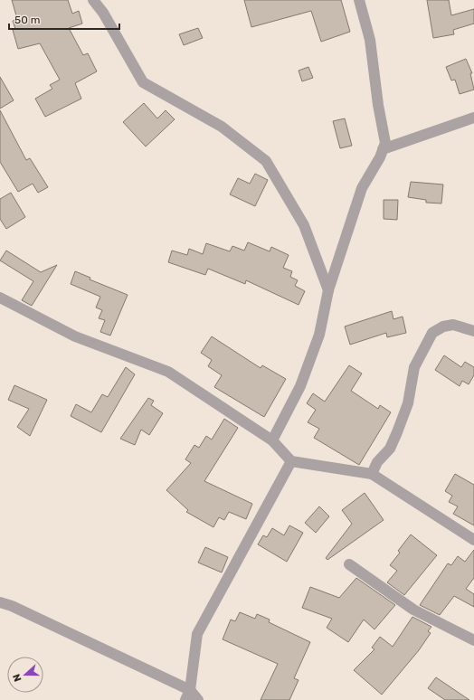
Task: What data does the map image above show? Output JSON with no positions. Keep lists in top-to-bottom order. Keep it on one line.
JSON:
{"scale_bar":"50 m","north":"left"}
